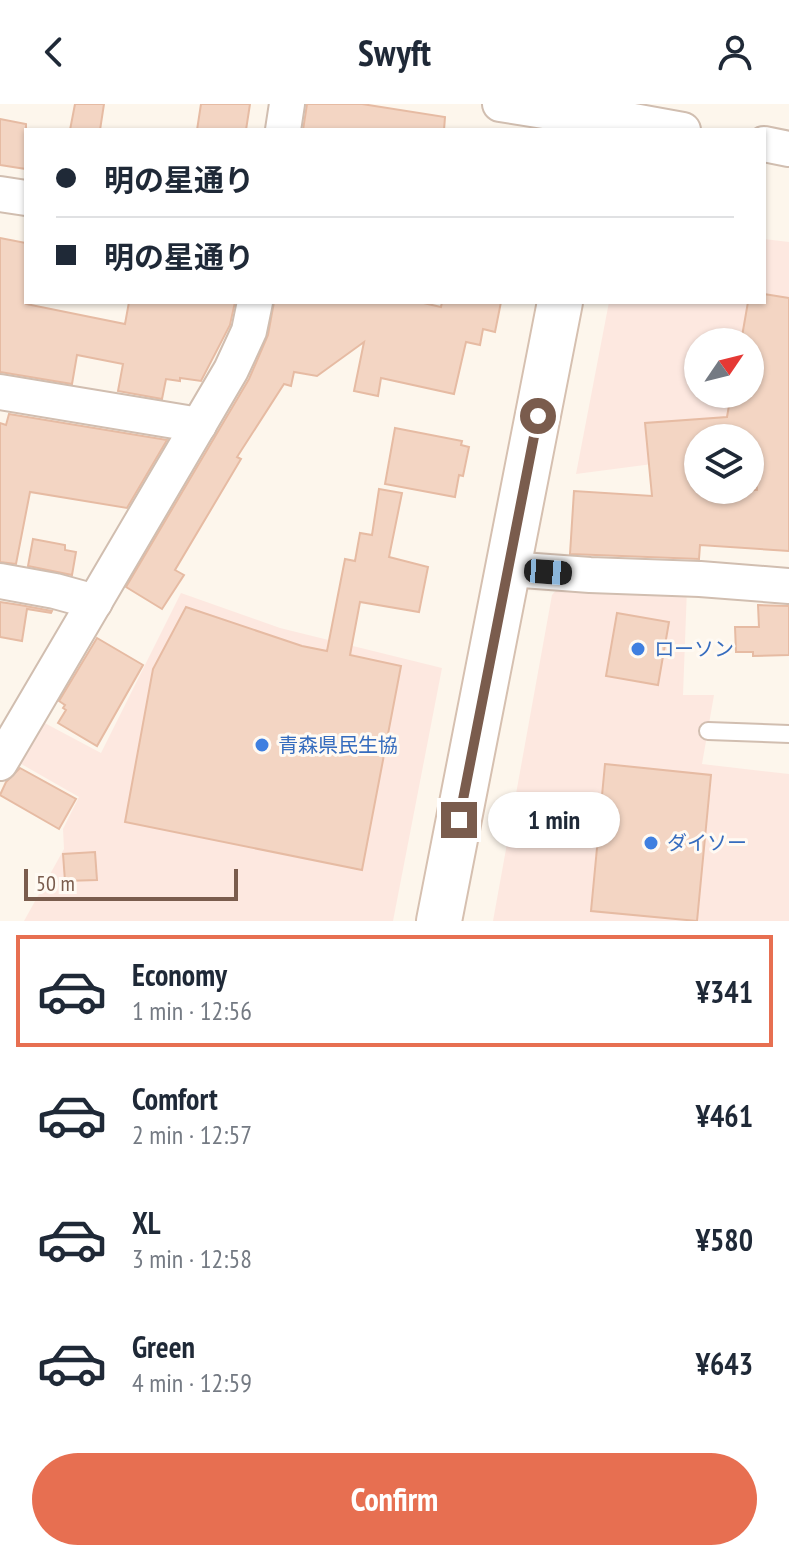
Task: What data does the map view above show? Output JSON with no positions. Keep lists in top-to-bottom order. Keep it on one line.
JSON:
{"places":["ローソン","青森県民生協","ダイソー"],"scale_bar":"50 m","north":"top right","page":{"header":"Swyft","banner":["明の星通り","明の星通り"],"bubble":"1 min","scale":"50 m","list":[{"name":"Economy","note":"1 min · 12:56","value":"¥341"},{"name":"Comfort","note":"2 min · 12:57","value":"¥461"},{"name":"XL","note":"3 min · 12:58","value":"¥580"},{"name":"Green","note":"4 min · 12:59","value":"¥643"}],"buttons":"Confirm"}}
